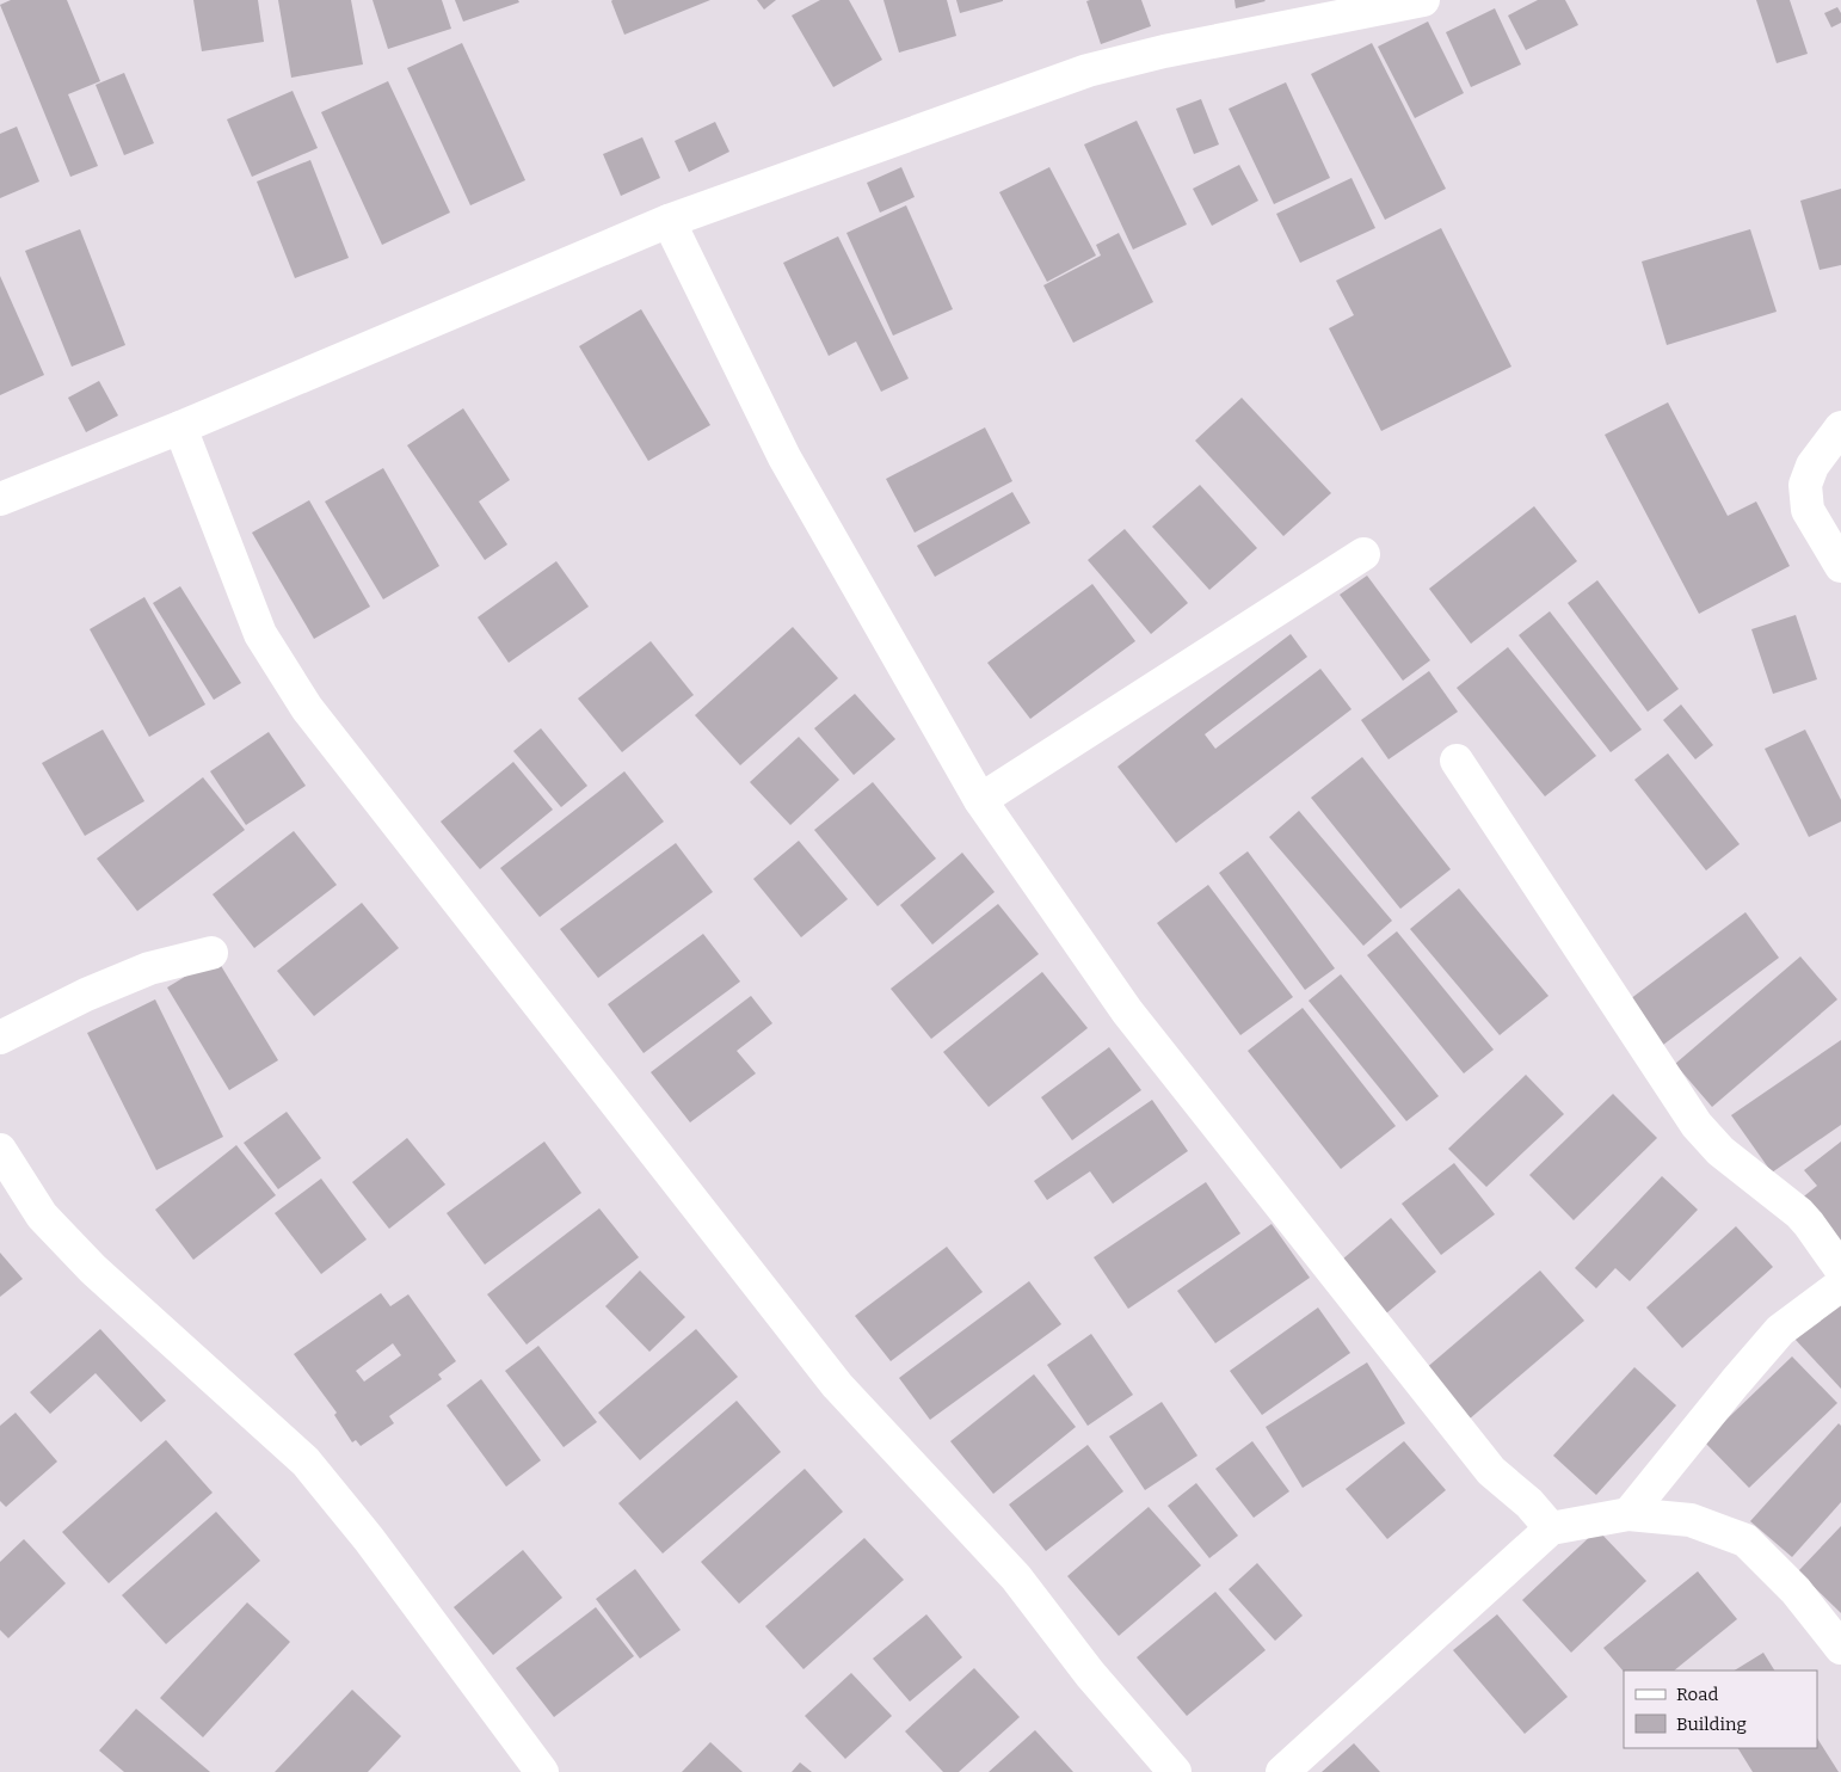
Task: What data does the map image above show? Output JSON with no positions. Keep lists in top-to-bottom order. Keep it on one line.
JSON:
{"legend":["Road","Building"]}
